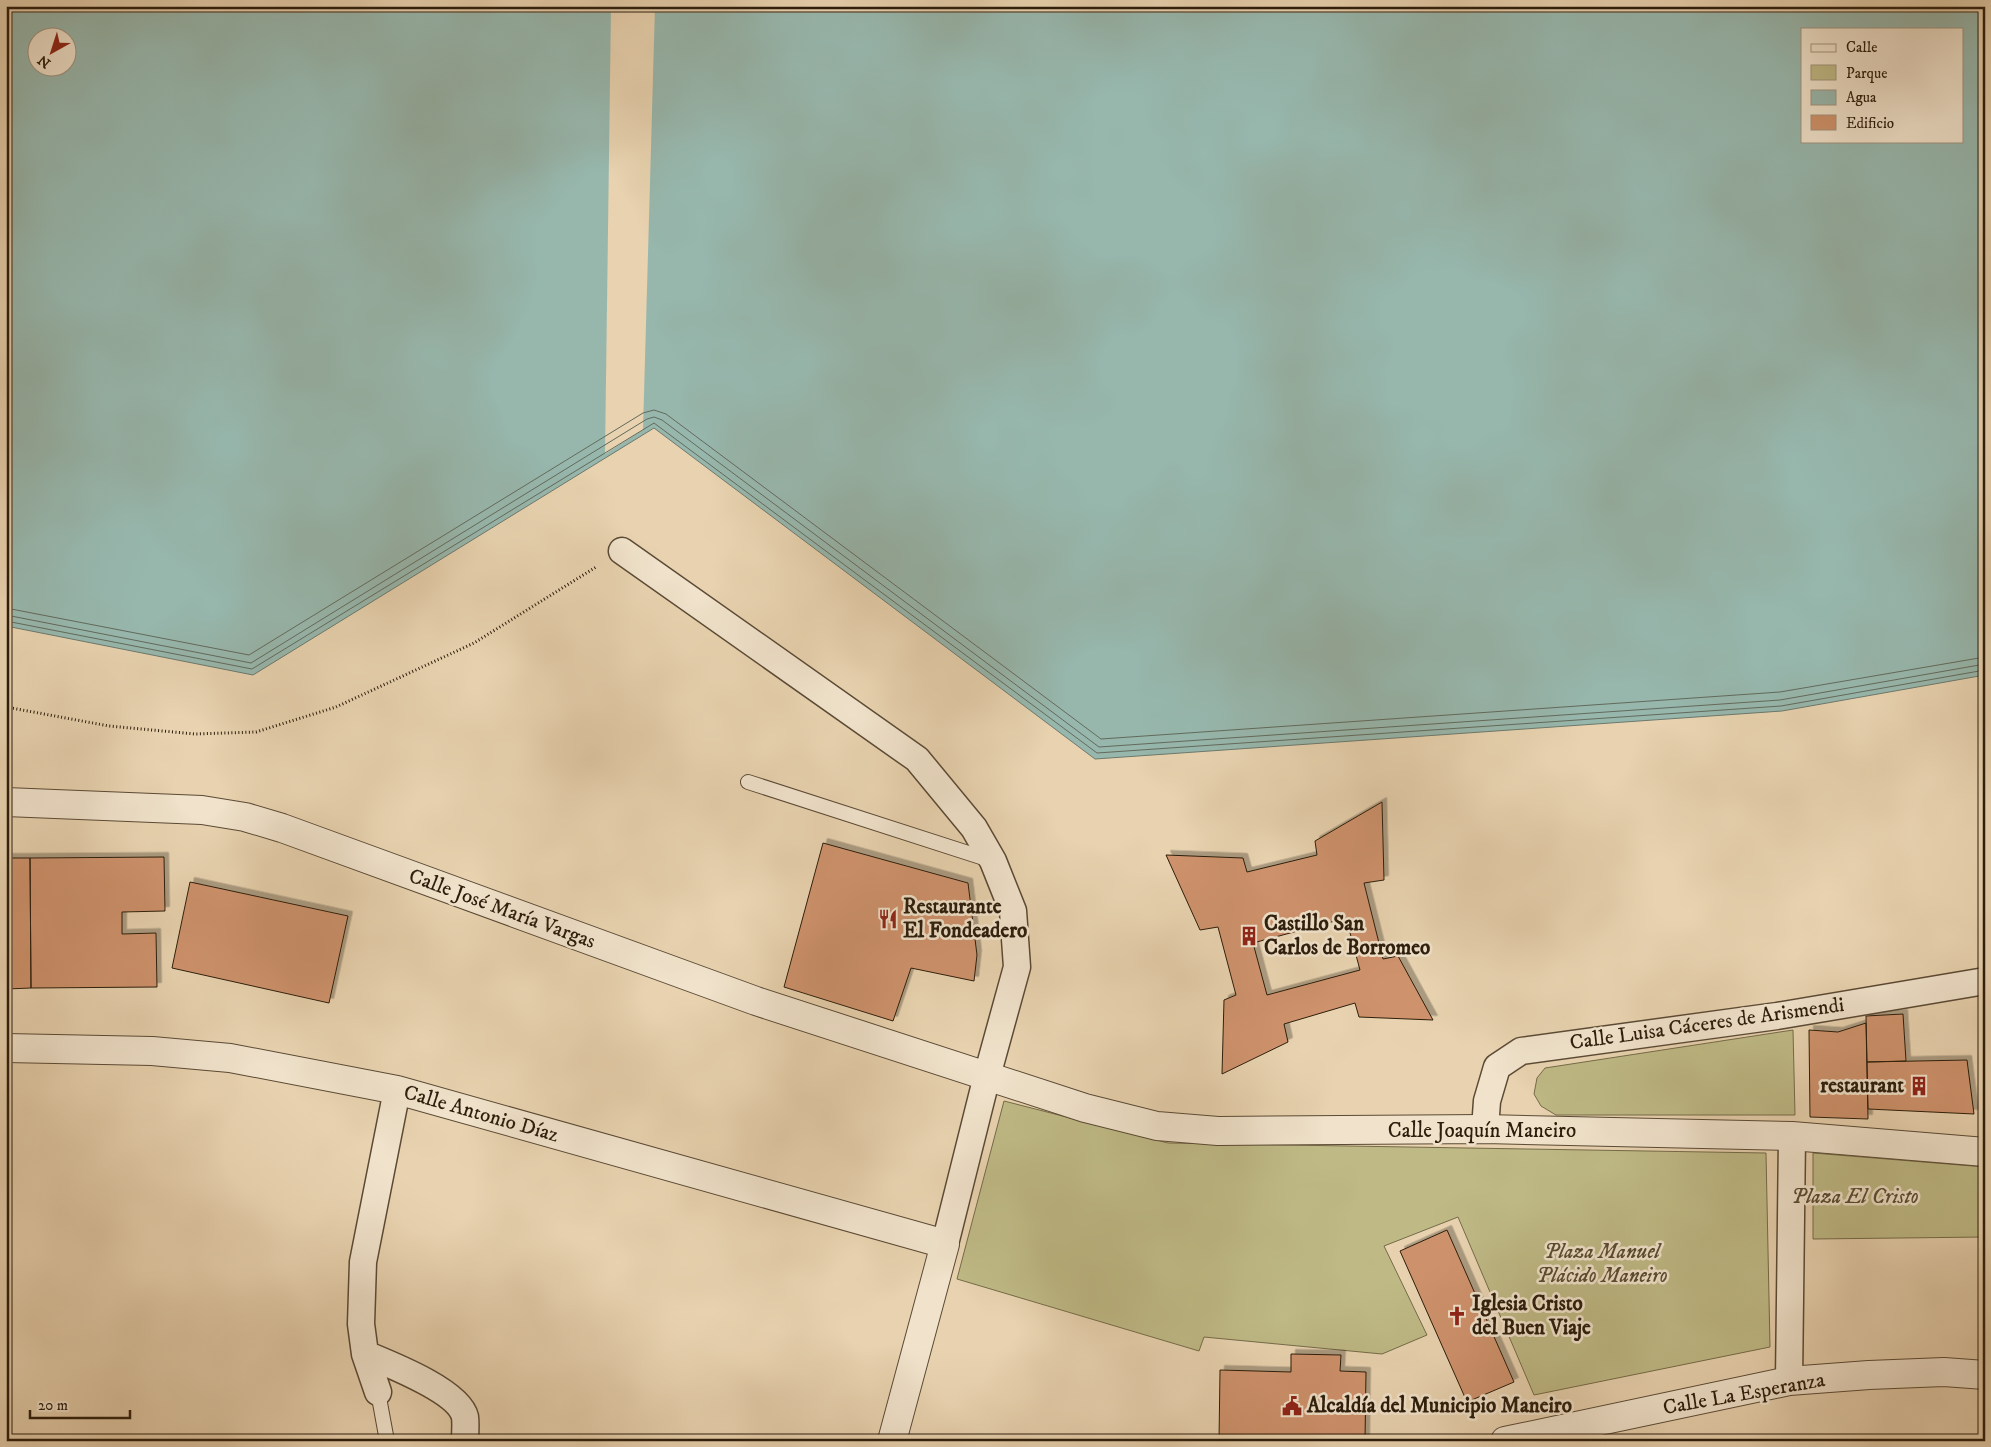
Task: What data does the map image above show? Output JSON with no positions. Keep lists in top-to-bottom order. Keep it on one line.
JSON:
{"streets":{"street":["Calle José María Vargas","Calle Luisa Cáceres de Arismendi","Calle Antonio Díaz","Calle Joaquín Maneiro","Calle La Esperanza"]},"crossings":[["Calle José María Vargas","Calle Joaquín Maneiro"],["Calle Luisa Cáceres de Arismendi","Calle Joaquín Maneiro"]],"parks":["Plaza El Cristo","Plaza Manuel Plácido Maneiro"],"places":{"restaurant":["Restaurante El Fondeadero"],"building":["Castillo San Carlos de Borromeo","restaurant"],"church":["Iglesia Cristo del Buen Viaje"],"public building":["Alcaldía del Municipio Maneiro"]},"legend":["Calle","Parque","Agua","Edificio"],"scale_bar":"20 m","north":"bottom left"}
